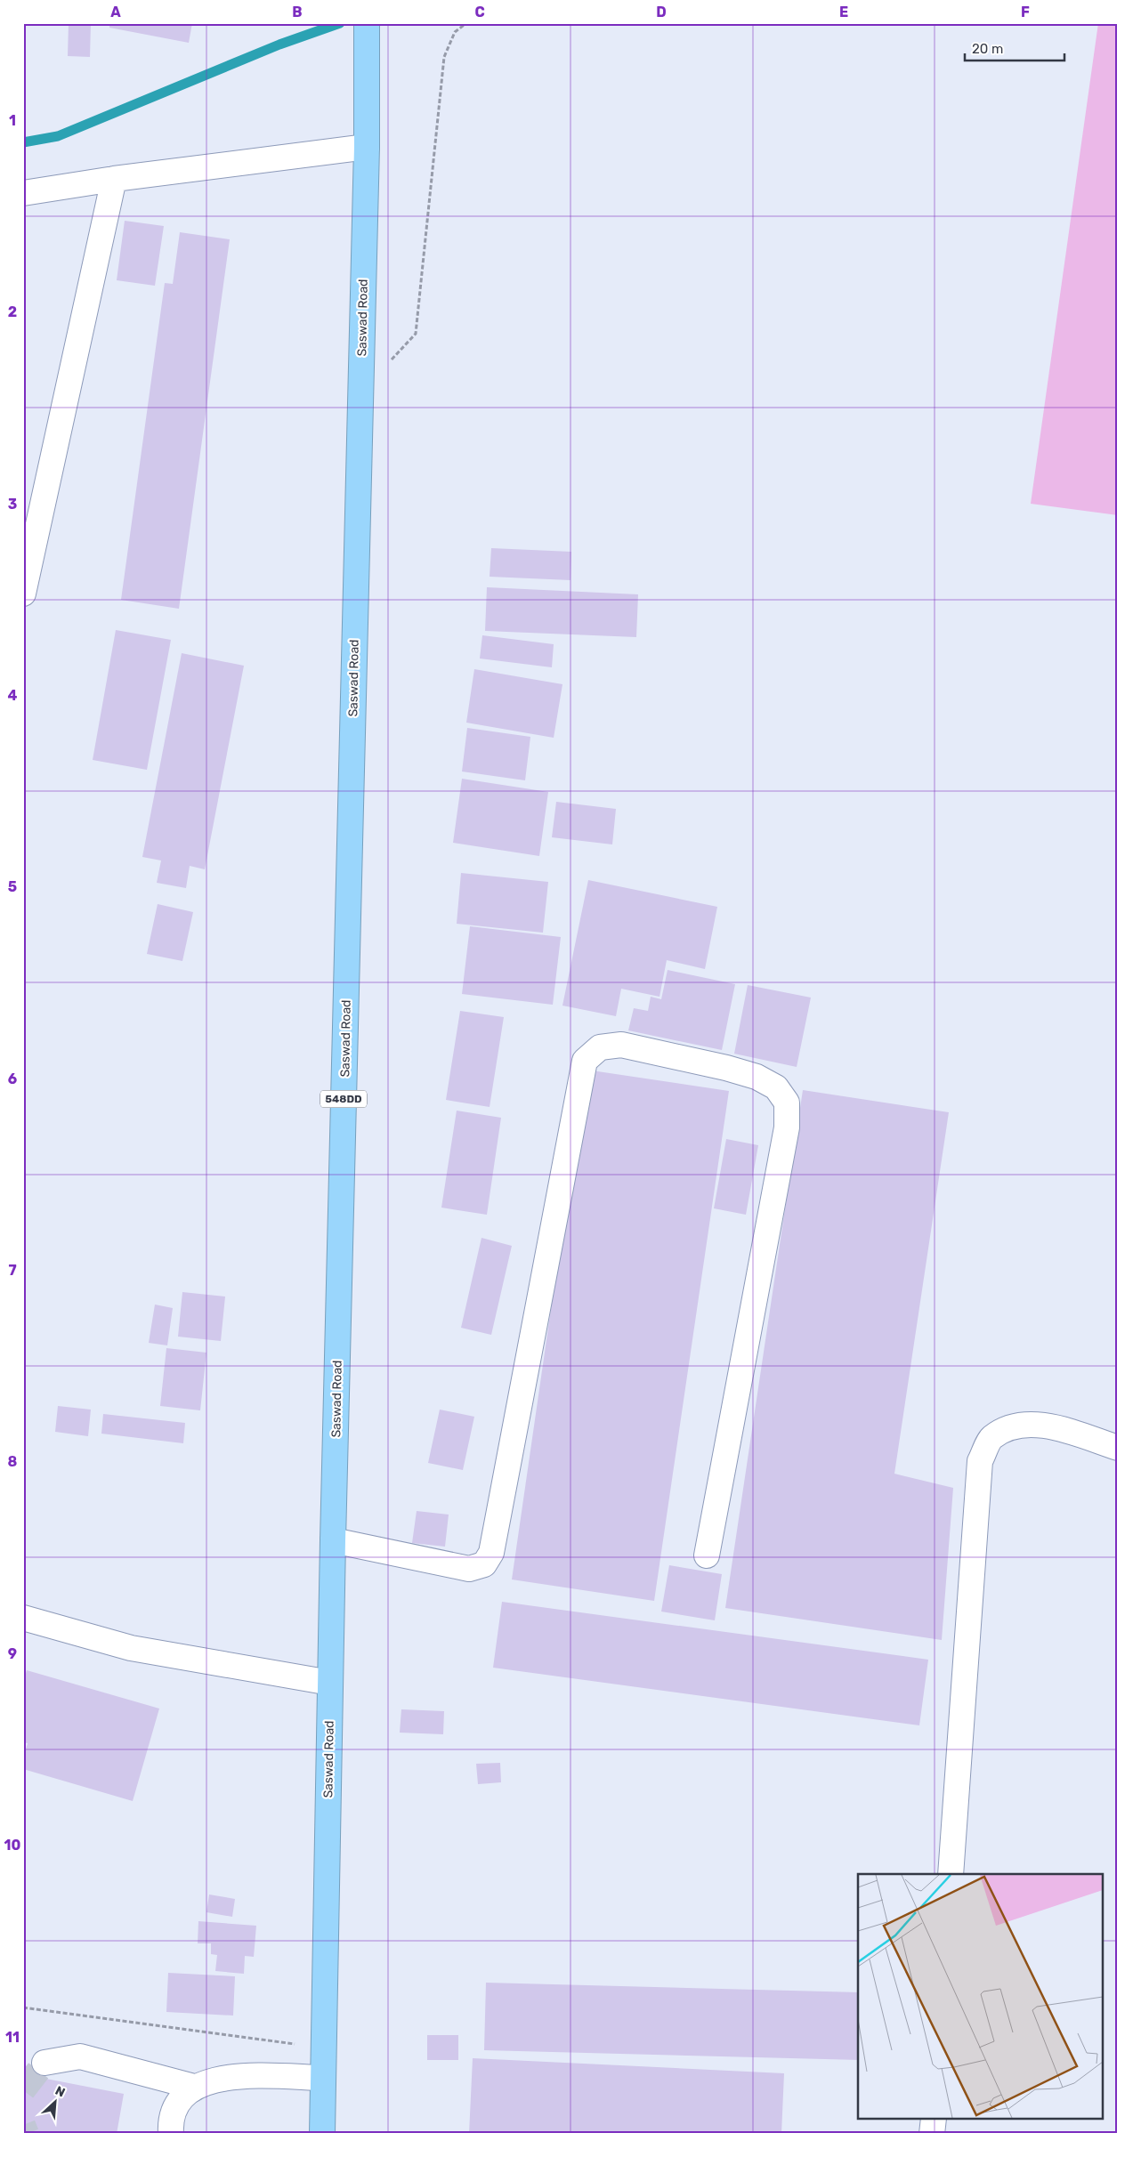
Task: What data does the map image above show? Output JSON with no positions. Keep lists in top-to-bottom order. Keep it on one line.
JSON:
{"streets":{"highway":["Saswad Road","548DD"]},"scale_bar":"20 m","north":"top right","grid":{"columns":["A","B","C","D","E","F"],"rows":["1","2","3","4","5","6","7","8","9","10","11"]}}
